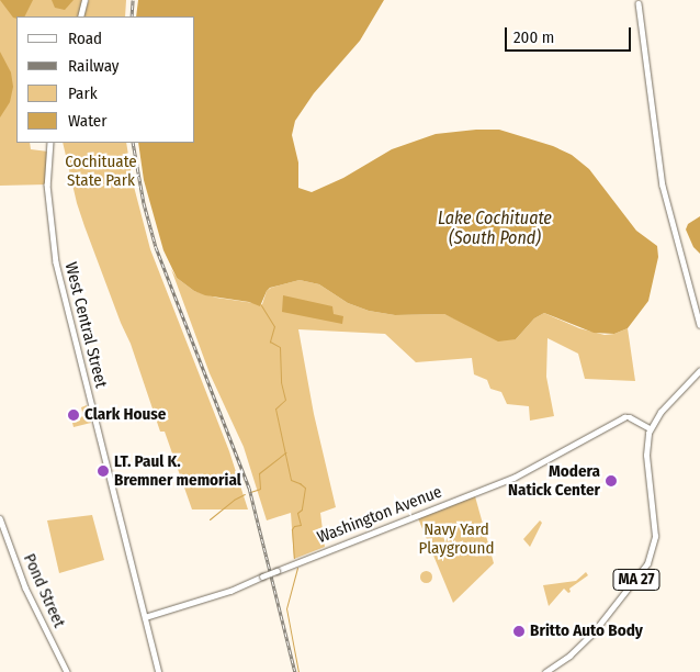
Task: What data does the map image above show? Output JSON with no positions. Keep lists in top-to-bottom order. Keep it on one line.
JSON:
{"streets":{"main road":["MA 27"],"street":["West Central Street","Washington Avenue","Pond Street"]},"crossings":[["West Central Street","Washington Avenue"],["Washington Avenue","MA 27"]],"water":["Lake Cochituate (South Pond)"],"parks":["Cochituate State Park","Navy Yard Playground"],"places":["Clark House","LT. Paul K. Bremner memorial","Modera Natick Center","Britto Auto Body"],"legend":["Road","Railway","Park","Water"],"scale_bar":"200 m"}
